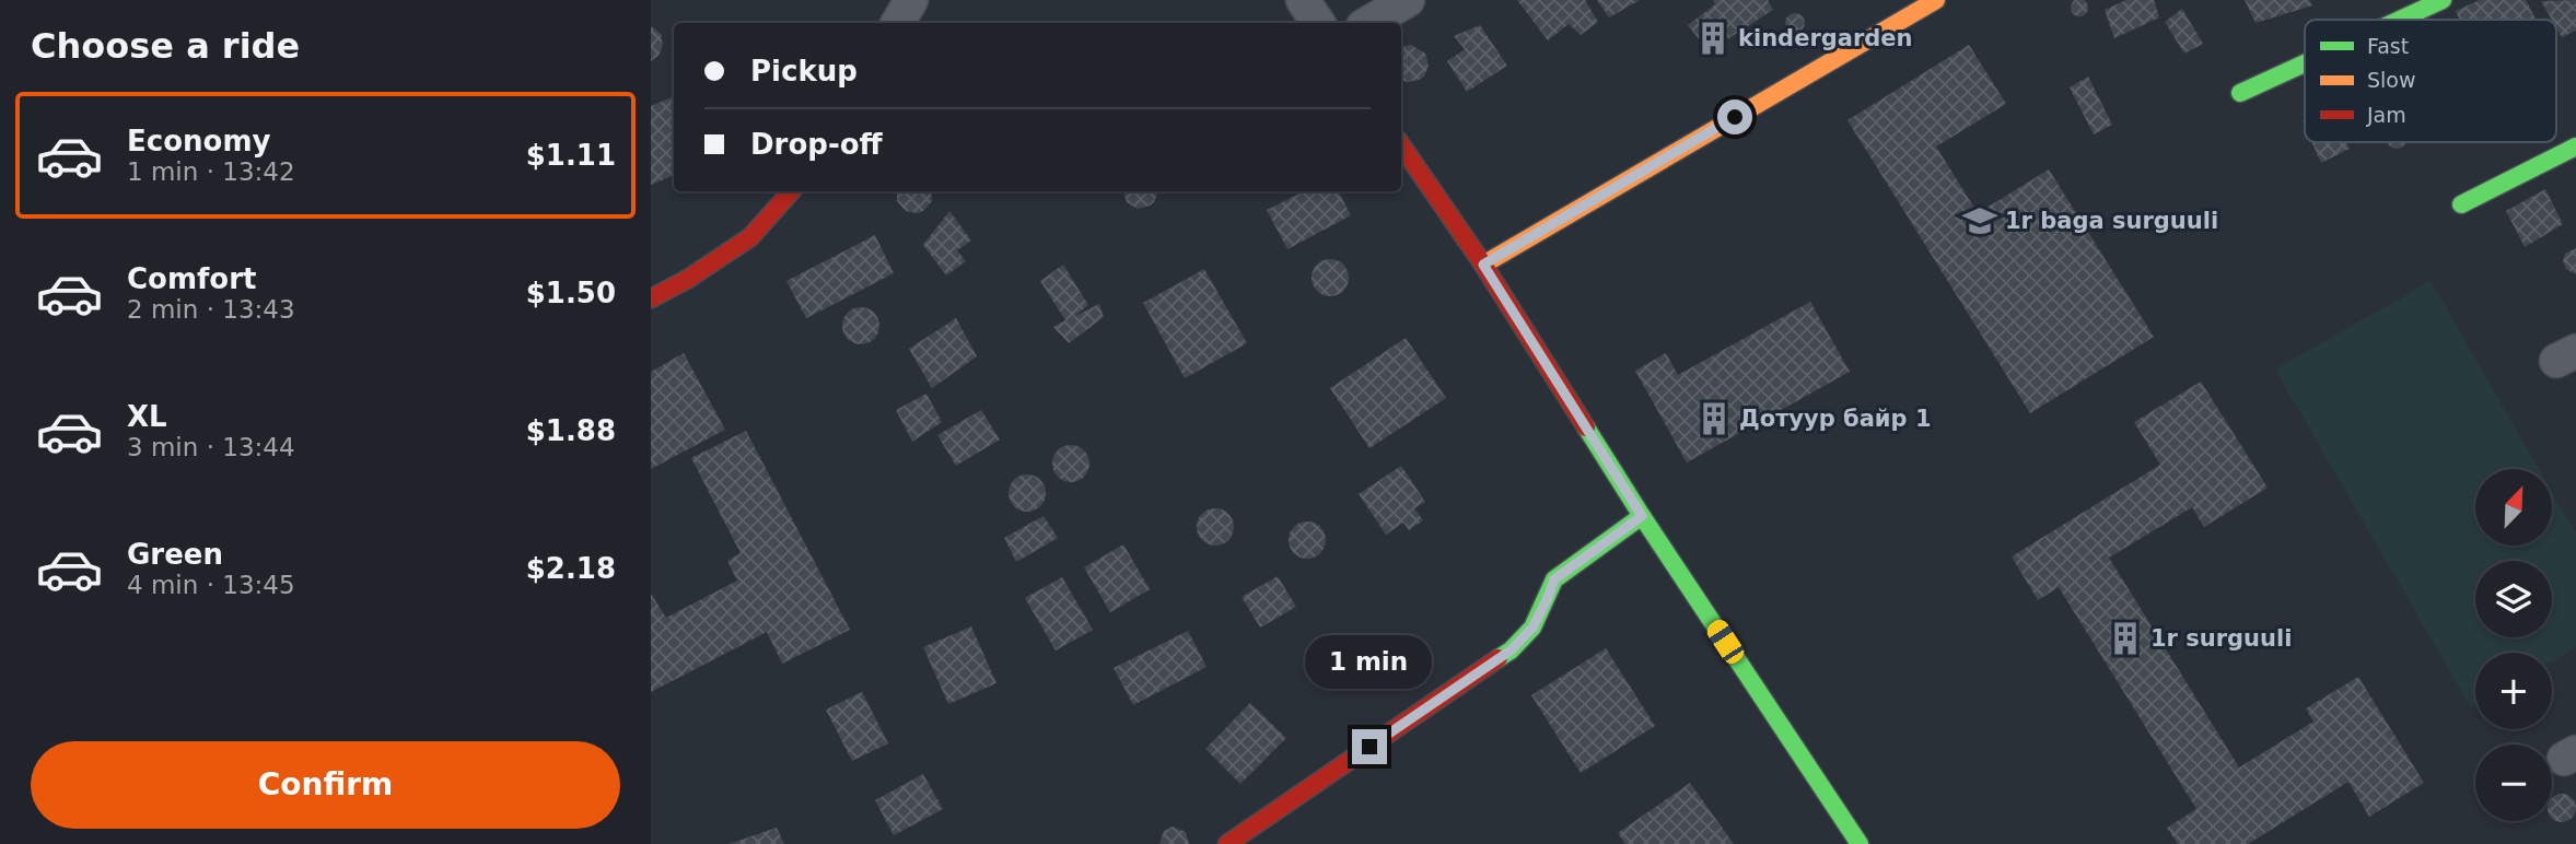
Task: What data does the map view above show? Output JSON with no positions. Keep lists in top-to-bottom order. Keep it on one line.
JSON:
{"places":{"building":["kindergarden","Дотуур байр 1","1r surguuli"],"school or university":["1r baga surguuli"]},"legend":["Fast","Slow","Jam"],"north":"top right","page":{"heading":"Choose a ride","banner":["Pickup","Drop-off"],"list":[{"name":"Economy","note":"1 min · 13:42","value":"$1.11"},{"name":"Comfort","note":"2 min · 13:43","value":"$1.50"},{"name":"XL","note":"3 min · 13:44","value":"$1.88"},{"name":"Green","note":"4 min · 13:45","value":"$2.18"}],"map_buttons":["+","−"],"bubble":"1 min","buttons":"Confirm"}}
